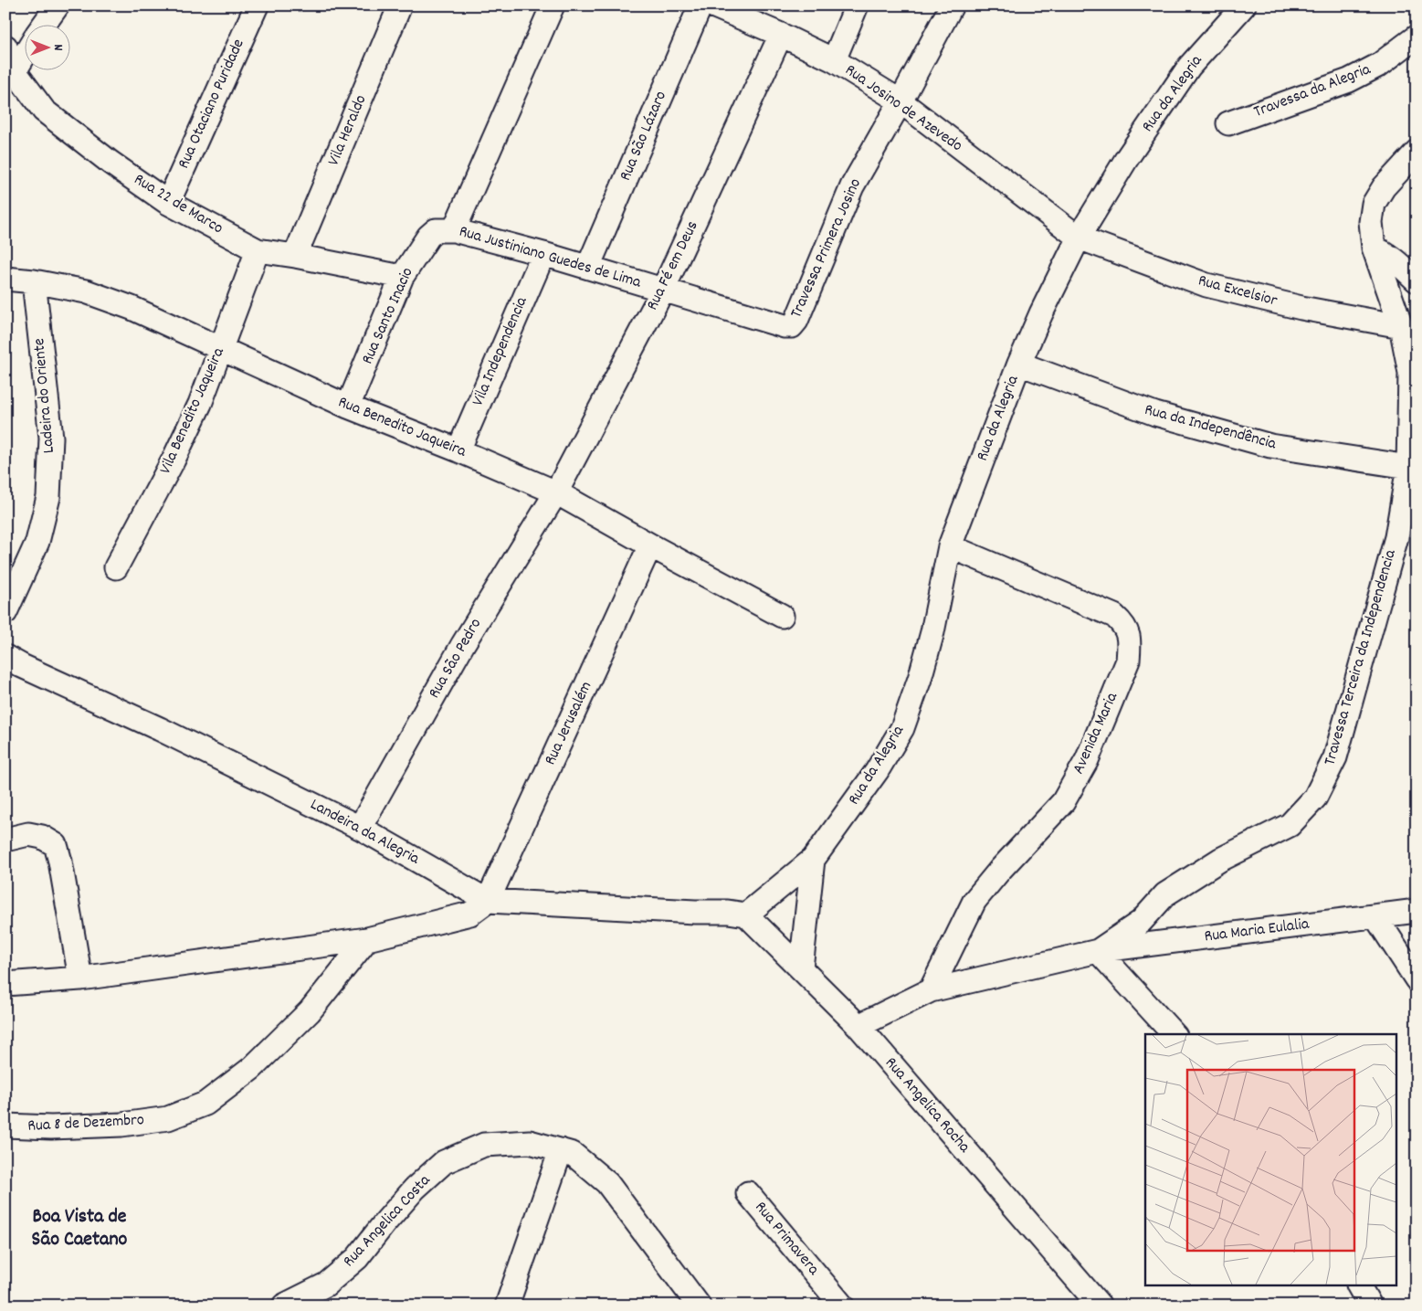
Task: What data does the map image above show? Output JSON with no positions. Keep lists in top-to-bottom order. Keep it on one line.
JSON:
{"streets":{"street":["Travessa da Alegria","Rua da Alegria","Rua Otaciano Puridade","Rua Josino de Azevedo","Vila Heraldo","Rua São Lázaro","Rua 22 de Marco","Travessa Primera Josino","Rua Justiniano Guedes de Lima","Rua Fé em Deus","Rua Excelsior","Rua Santo Inacio","Vila Independencia","Ladeira do Oriente","Vila Benedito Jaqueira","Rua Benedito Jaqueira","Rua da Independência","Travessa Terceira da Independencia","Rua São Pedro","Rua Jerusalém","Avenida Maria","Landeira da Alegria","Rua Maria Eulalia","Rua Angelica Rocha","Rua 8 de Dezembro","Rua Angelica Costa","Rua Primavera"]},"crossings":[["Rua da Alegria","Rua Josino de Azevedo"],["Rua da Alegria","Rua Excelsior"],["Rua da Alegria","Rua da Independência"],["Rua da Alegria","Avenida Maria"],["Rua da Alegria","Landeira da Alegria"],["Rua da Alegria","Rua Angelica Rocha"],["Rua Otaciano Puridade","Rua 22 de Marco"],["Rua Josino de Azevedo","Travessa Primera Josino"],["Rua Josino de Azevedo","Rua Fé em Deus"],["Rua Josino de Azevedo","Rua Excelsior"],["Vila Heraldo","Rua 22 de Marco"],["Rua São Lázaro","Rua Justiniano Guedes de Lima"],["Rua 22 de Marco","Rua Santo Inacio"],["Rua 22 de Marco","Vila Benedito Jaqueira"],["Travessa Primera Josino","Rua Justiniano Guedes de Lima"],["Travessa Primera Josino","Rua Fé em Deus"],["Rua Justiniano Guedes de Lima","Rua Fé em Deus"],["Rua Justiniano Guedes de Lima","Rua Santo Inacio"],["Rua Justiniano Guedes de Lima","Vila Independencia"],["Rua Fé em Deus","Rua Benedito Jaqueira"],["Rua Fé em Deus","Rua São Pedro"],["Rua Excelsior","Travessa Terceira da Independencia"],["Rua Santo Inacio","Rua Benedito Jaqueira"],["Vila Independencia","Rua Benedito Jaqueira"],["Ladeira do Oriente","Rua Benedito Jaqueira"],["Vila Benedito Jaqueira","Rua Benedito Jaqueira"],["Rua Benedito Jaqueira","Rua São Pedro"],["Rua Benedito Jaqueira","Rua Jerusalém"],["Rua da Independência","Travessa Terceira da Independencia"],["Travessa Terceira da Independencia","Avenida Maria"],["Travessa Terceira da Independencia","Rua Maria Eulalia"],["Travessa Terceira da Independencia","Rua Angelica Rocha"],["Rua São Pedro","Landeira da Alegria"],["Rua Jerusalém","Landeira da Alegria"],["Landeira da Alegria","Rua Angelica Rocha"]],"districts":["Boa Vista de São Caetano"],"north":"right"}
